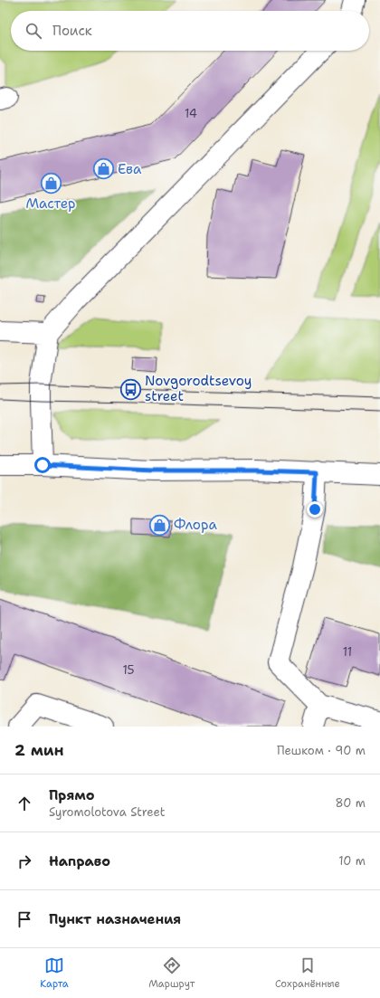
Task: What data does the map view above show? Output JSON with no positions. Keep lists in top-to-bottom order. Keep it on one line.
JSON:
{"places":{"shop":["Ева","Мастер","Флора"],"bus stop":["Novgorodtsevoy street"]},"house_numbers":["14","11","15"],"page":{"search":"Поиск","heading":["2 мин","Пешком · 90 m"],"list":[["Прямо","Syromolotova Street","80 m"],["Направо","10 m"],"Пункт назначения"],"nav":["Карта","Маршрут","Сохранённые"]}}
